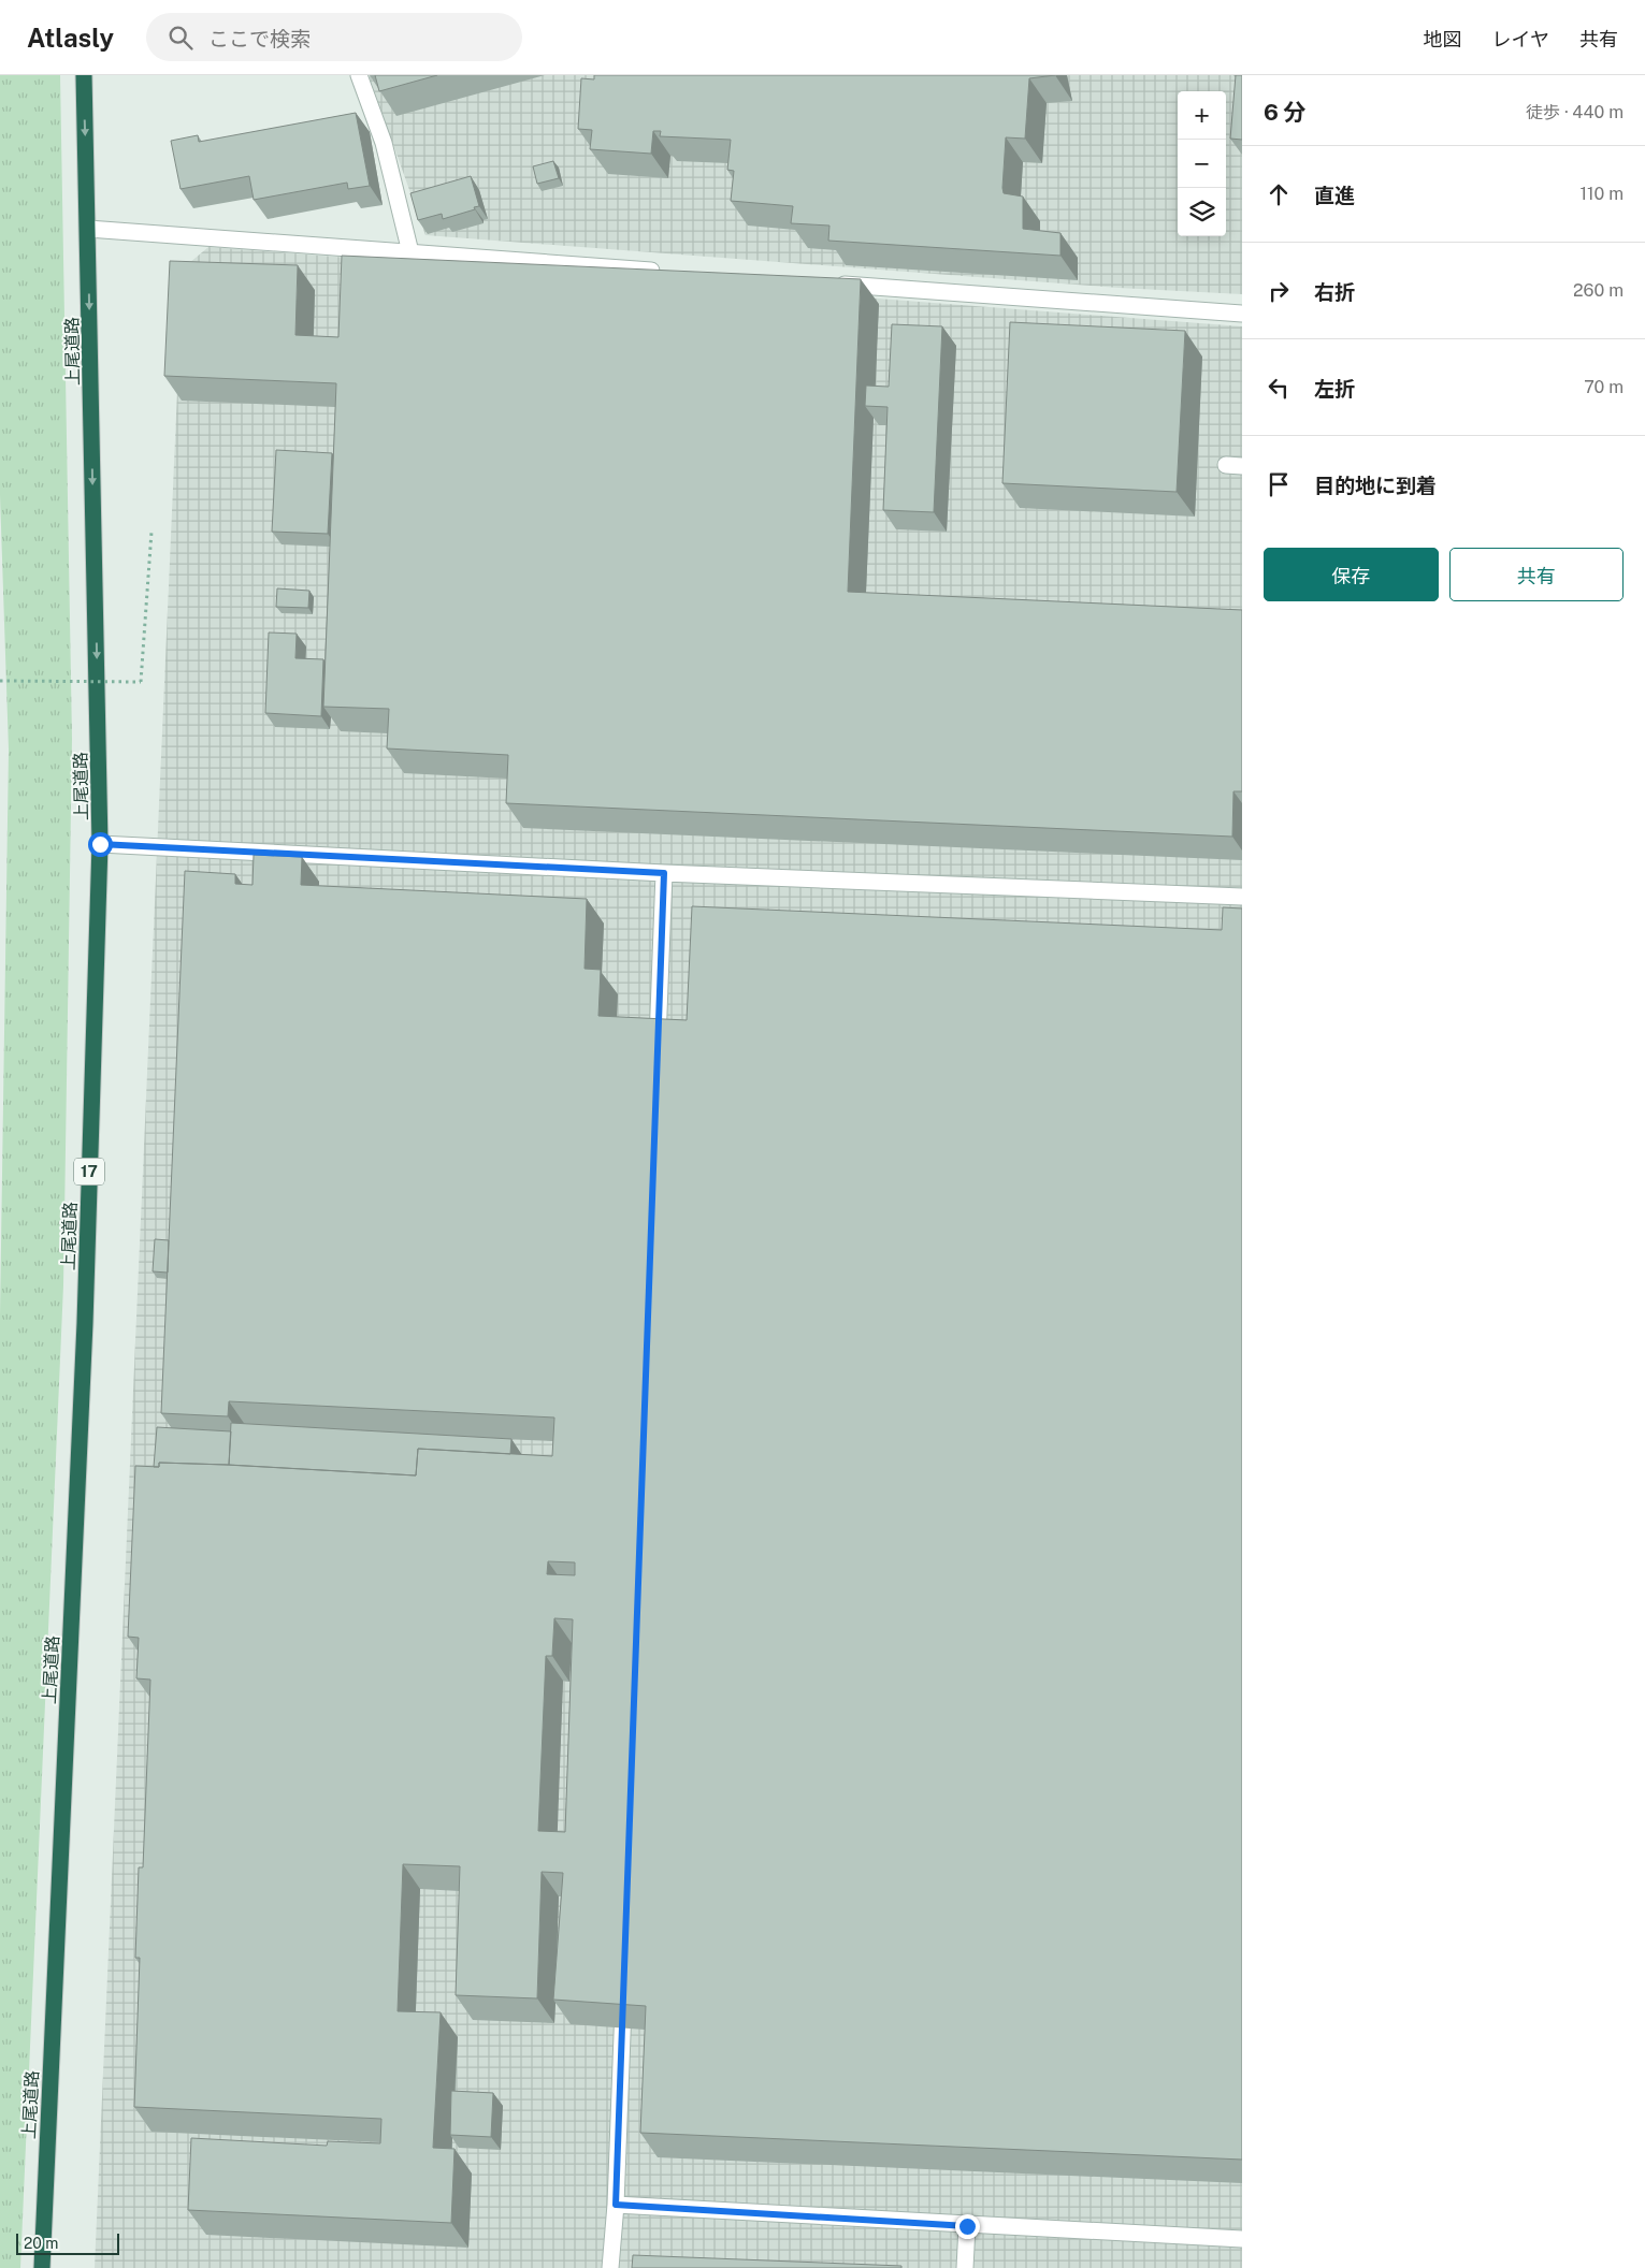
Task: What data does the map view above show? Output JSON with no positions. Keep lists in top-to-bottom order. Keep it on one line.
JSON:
{"streets":{"highway":["上尾道路","17"]},"one_way":["上尾道路"],"scale_bar":"20 m","page":{"header":"Atlasly","search":"ここで検索","nav":["地図","レイヤ","共有"],"heading":["6 分","徒歩 · 440 m"],"map_buttons":["+","−"],"list":[["直進","110 m"],["右折","260 m"],["左折","70 m"],"目的地に到着"],"buttons":["保存","共有"],"scale":"20 m"}}
